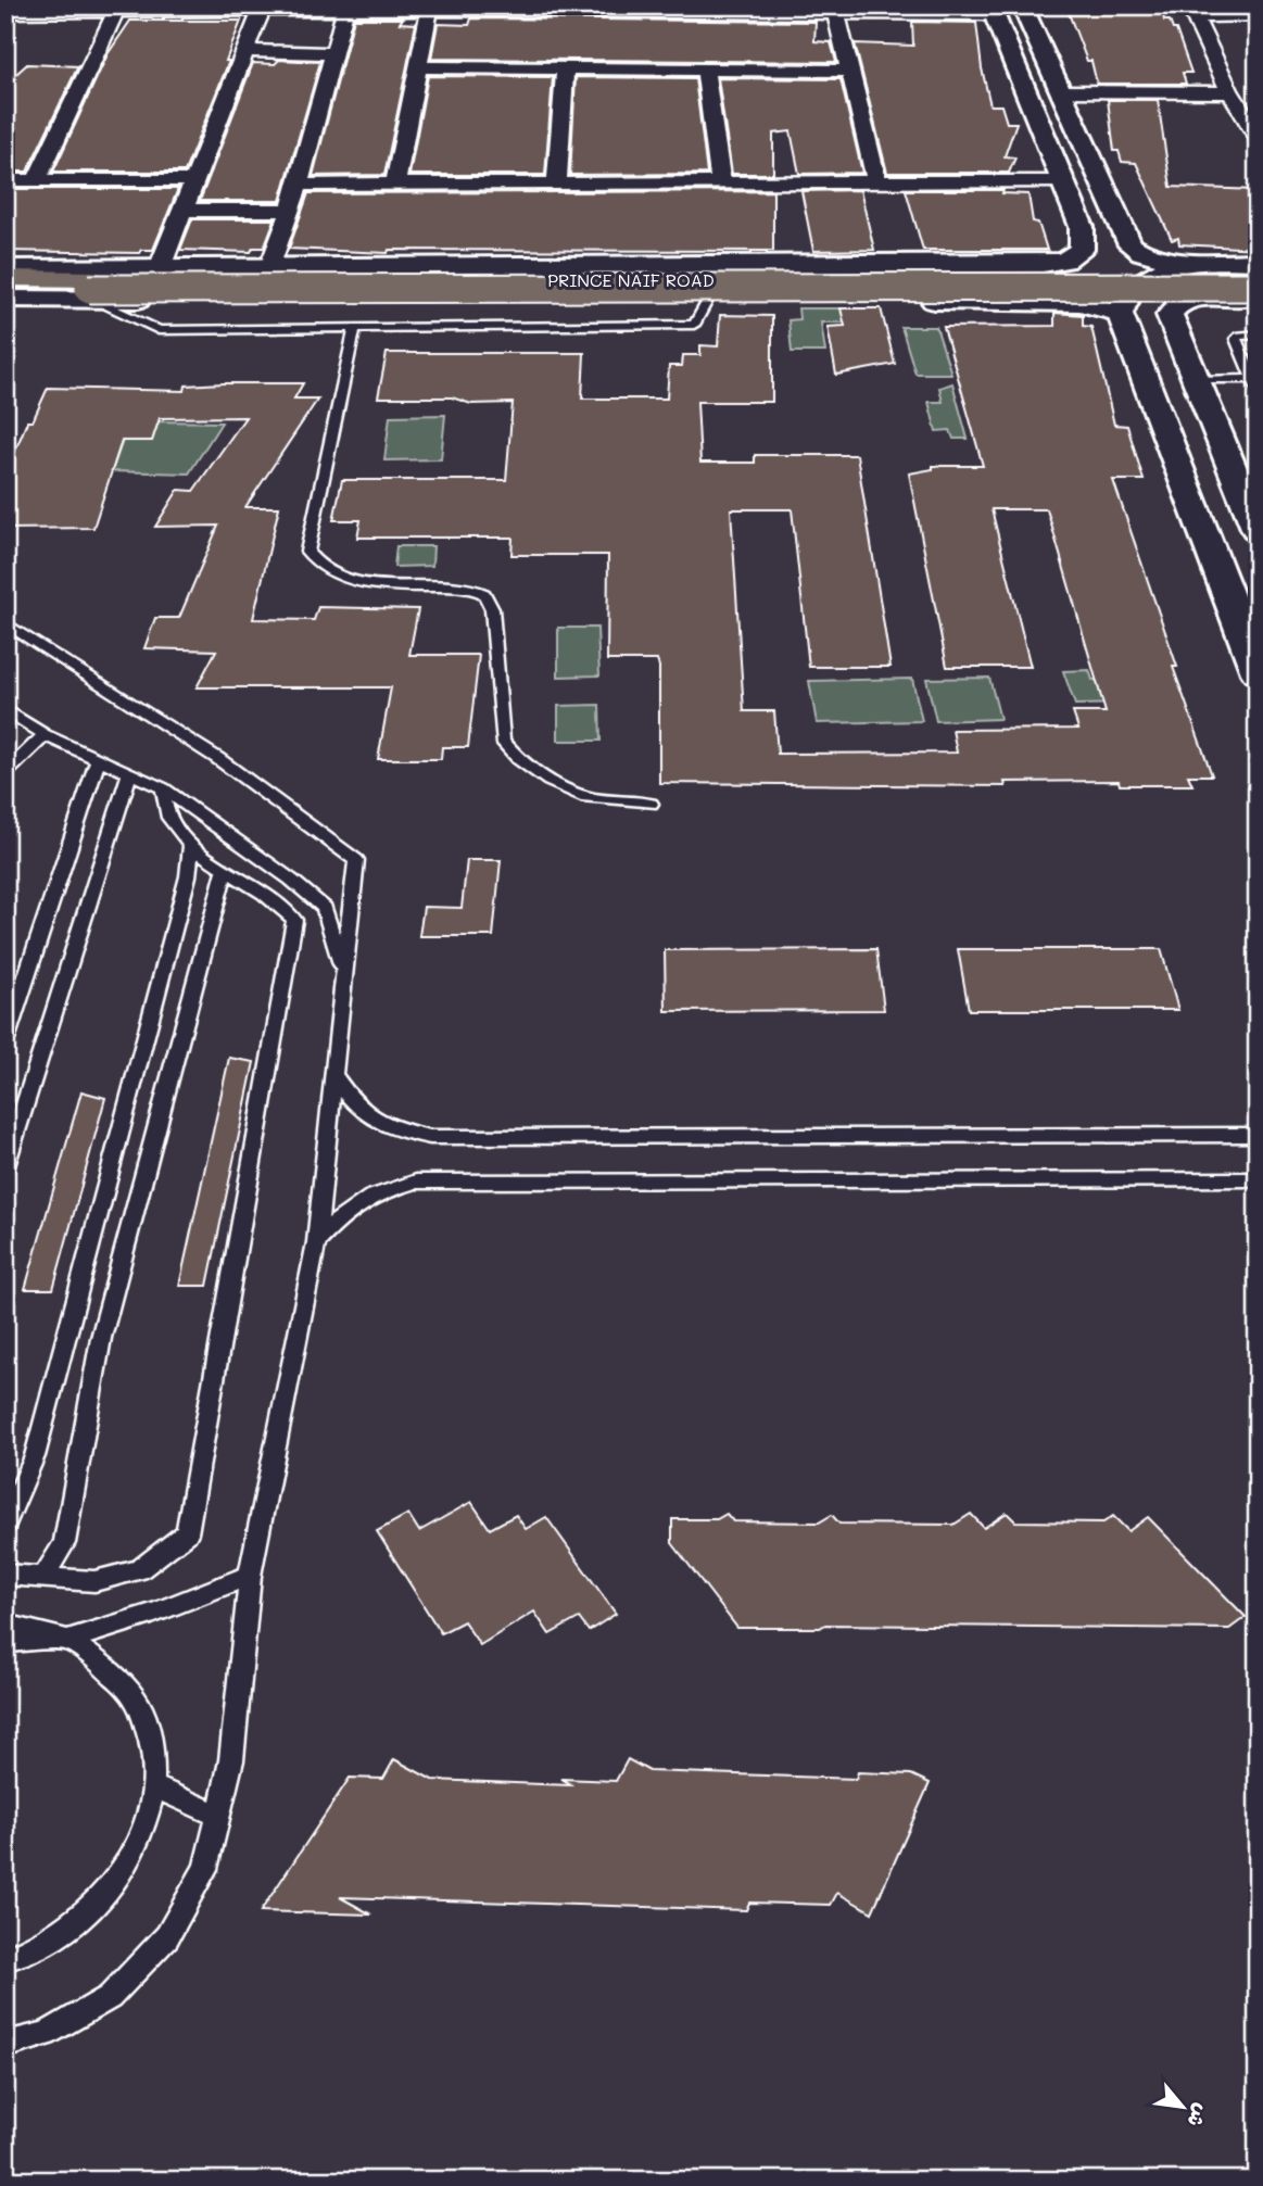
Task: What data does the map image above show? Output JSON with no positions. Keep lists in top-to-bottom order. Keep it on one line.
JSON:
{"streets":{"main road":["PRINCE NAIF ROAD"]},"north":"bottom right"}
